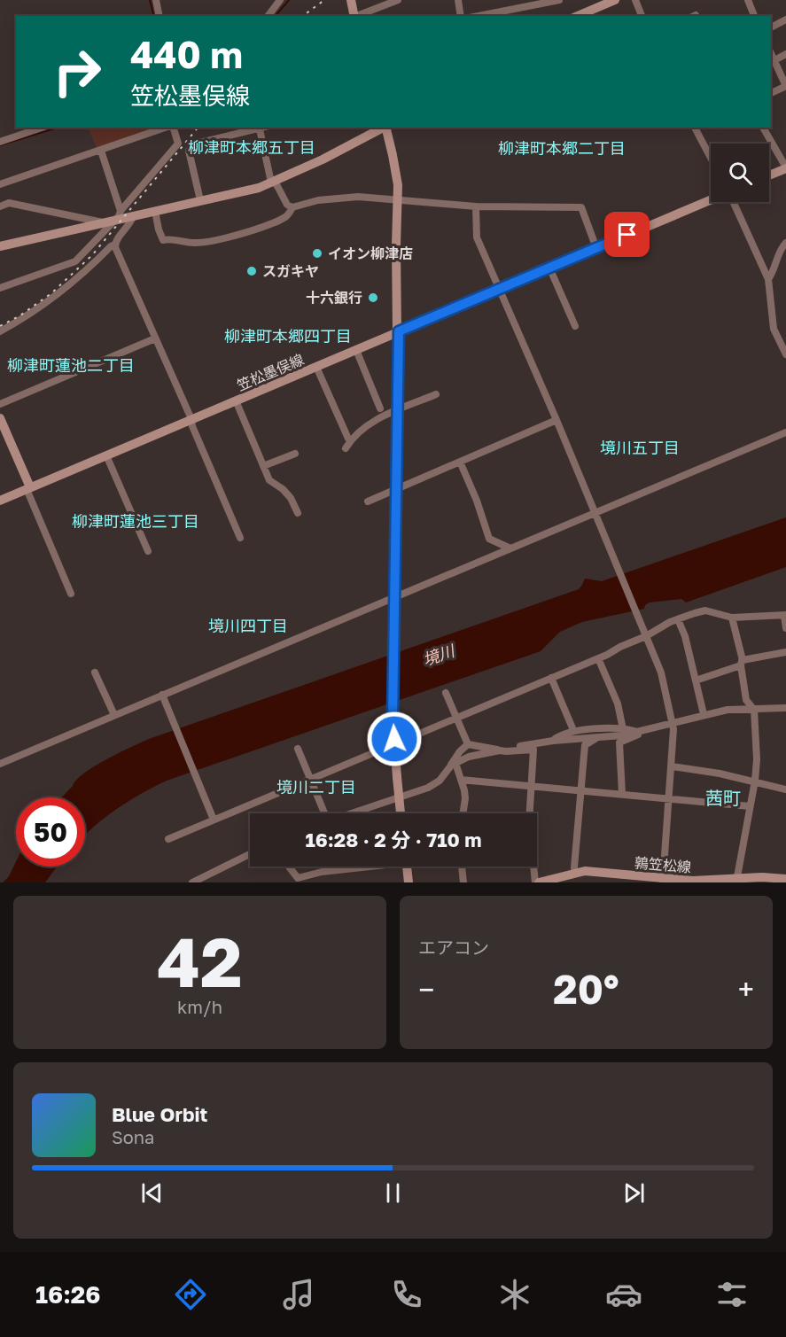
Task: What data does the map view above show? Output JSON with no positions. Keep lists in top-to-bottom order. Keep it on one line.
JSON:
{"streets":{"main road":["笠松墨俣線","鶉笠松線"]},"districts":["柳津町本郷五丁目","柳津町本郷二丁目","柳津町本郷四丁目","柳津町蓮池二丁目","境川五丁目","柳津町蓮池三丁目","境川四丁目","境川二丁目","茜町"],"water":["境川"],"places":["イオン柳津店","スガキヤ","十六銀行"],"page":{"turn":["440 m","笠松墨俣線"],"limit":"50","trip":"16:28 · 2 分 · 710 m","tile":[["42","km/h"],"エアコン"],"heat":["−","20°","+"],"song":["Blue Orbit","Sona"],"tabs":"16:26"}}
